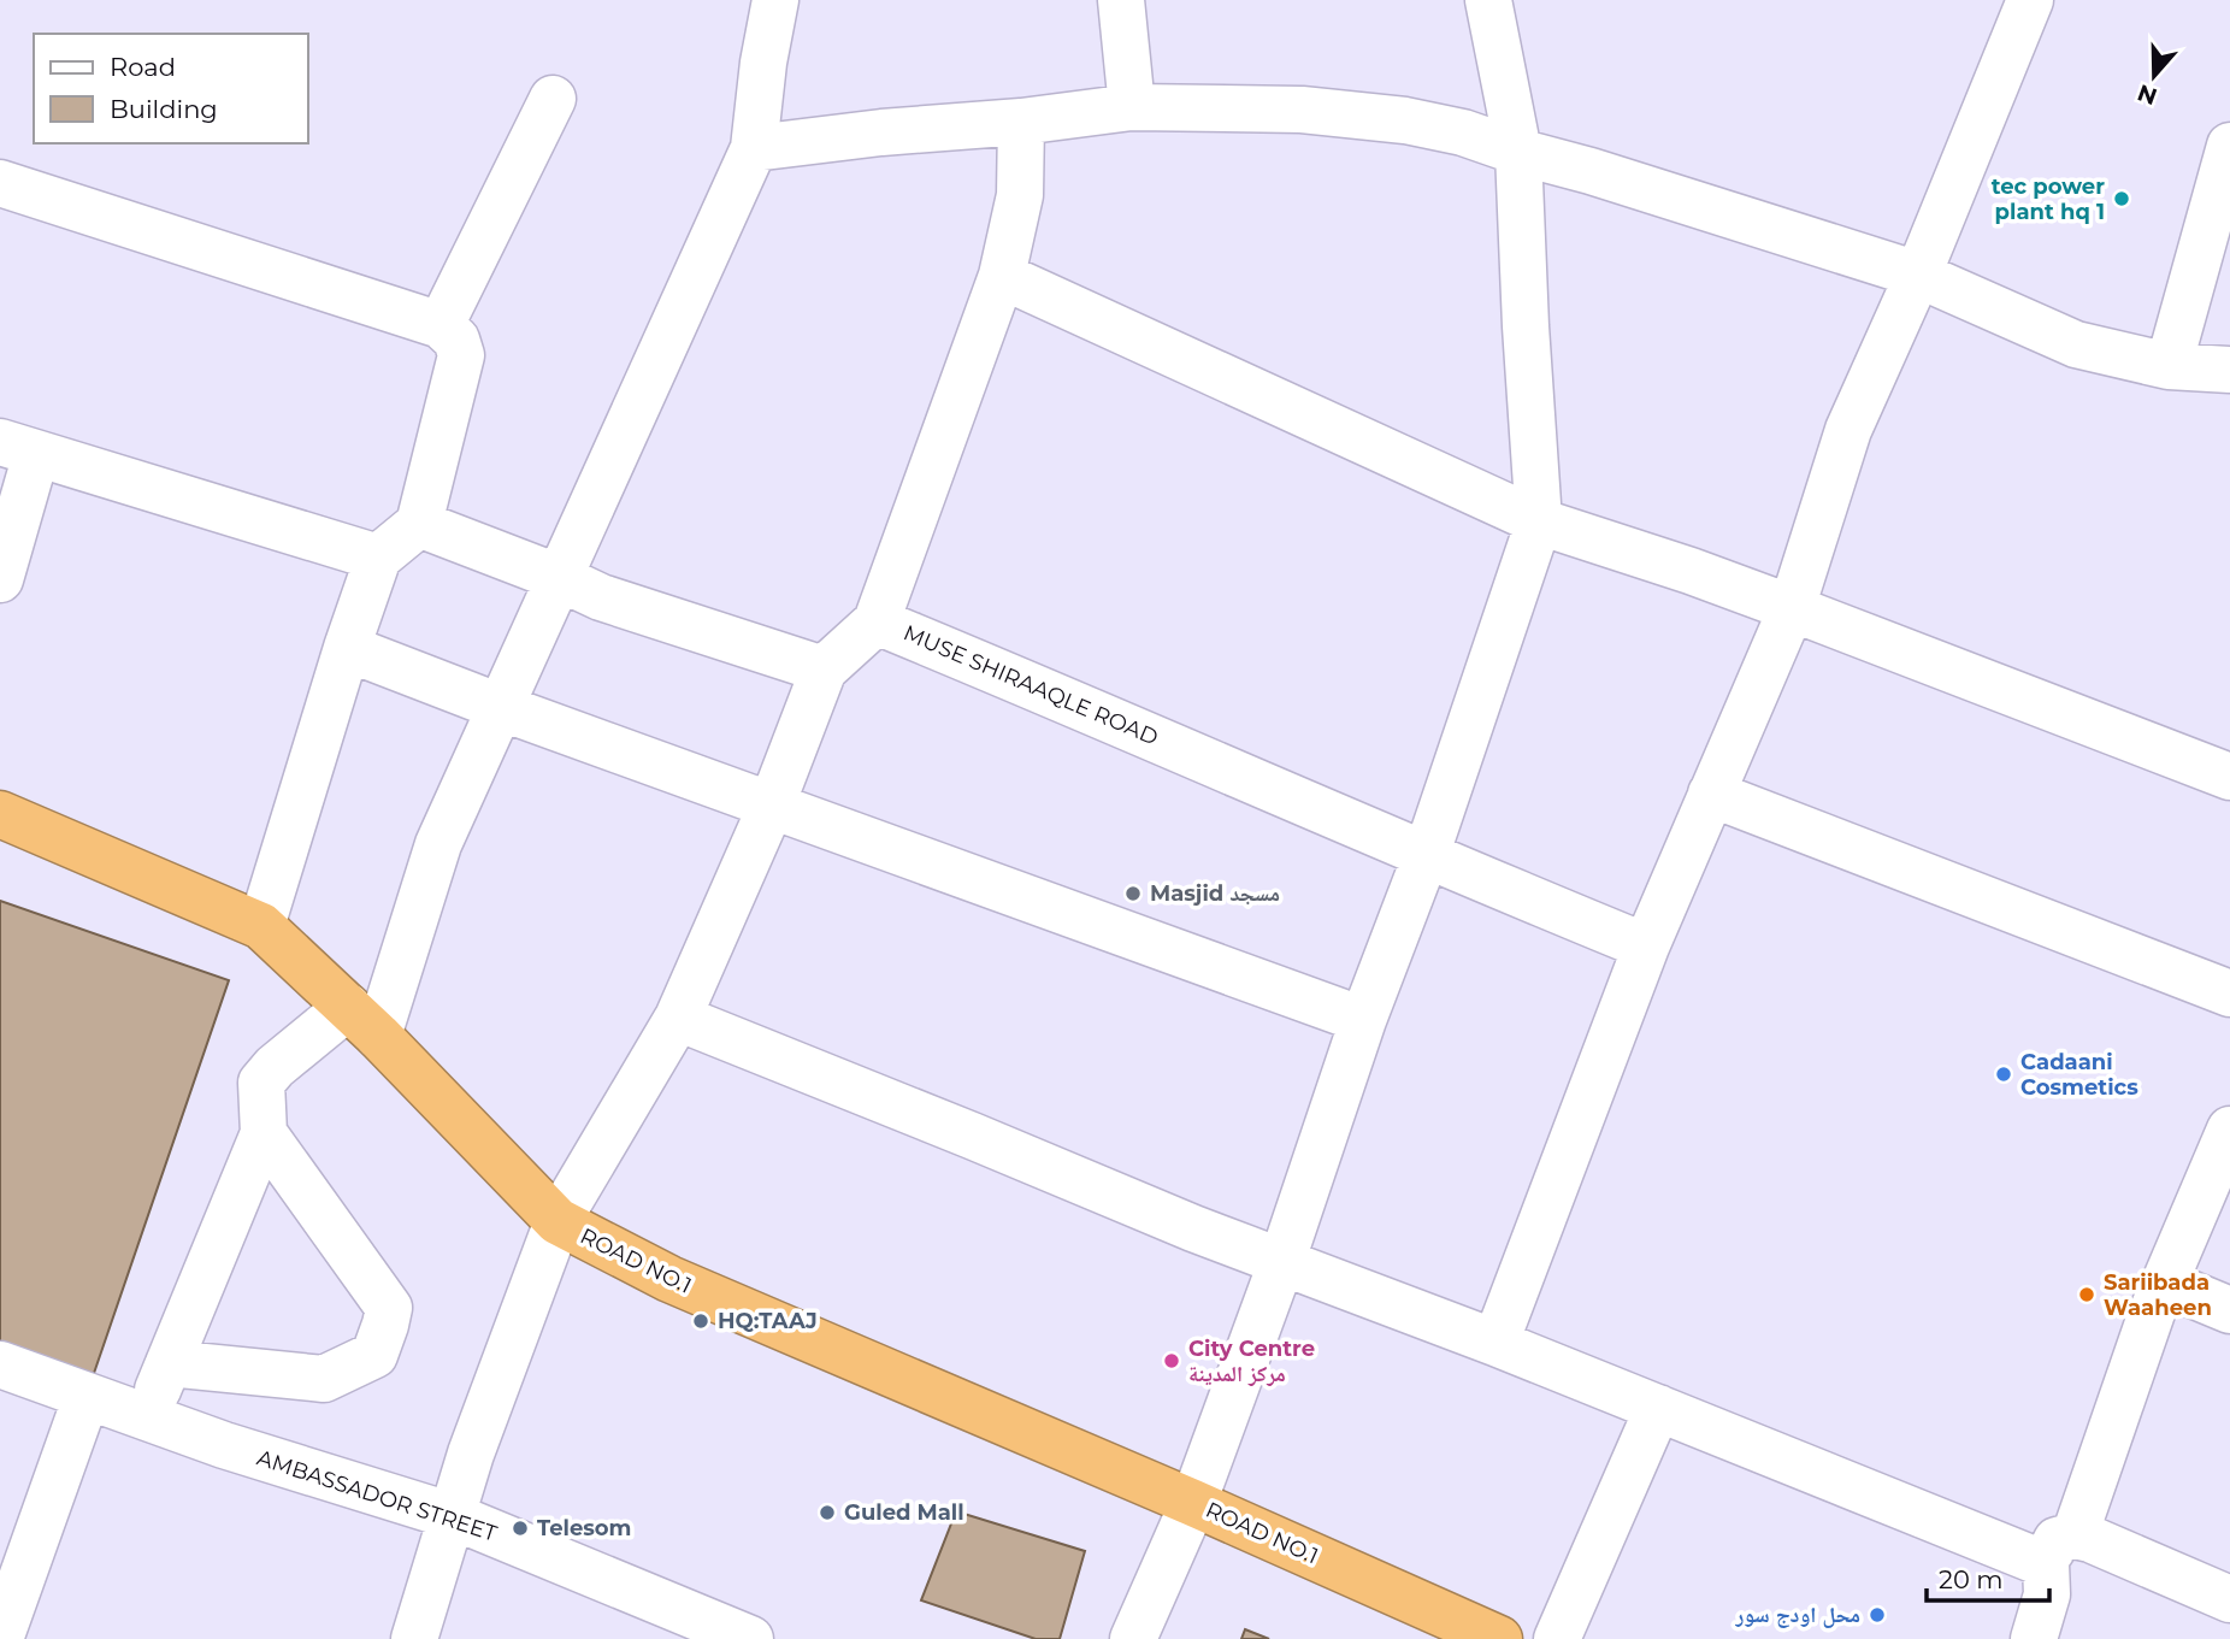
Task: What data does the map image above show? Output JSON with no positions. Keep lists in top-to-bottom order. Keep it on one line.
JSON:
{"streets":{"highway":["ROAD NO.1"],"street":["MUSE SHIRAAQLE ROAD","AMBASSADOR STREET"]},"places":["tec power plant hq 1","Masjid مسجد","Cadaani Cosmetics","Sariibada Waaheen","HQ:TAAJ","City Centre مركز المدينة","Guled Mall","Telesom","محل اودج سور"],"legend":["Road","Building"],"scale_bar":"20 m","north":"bottom"}
